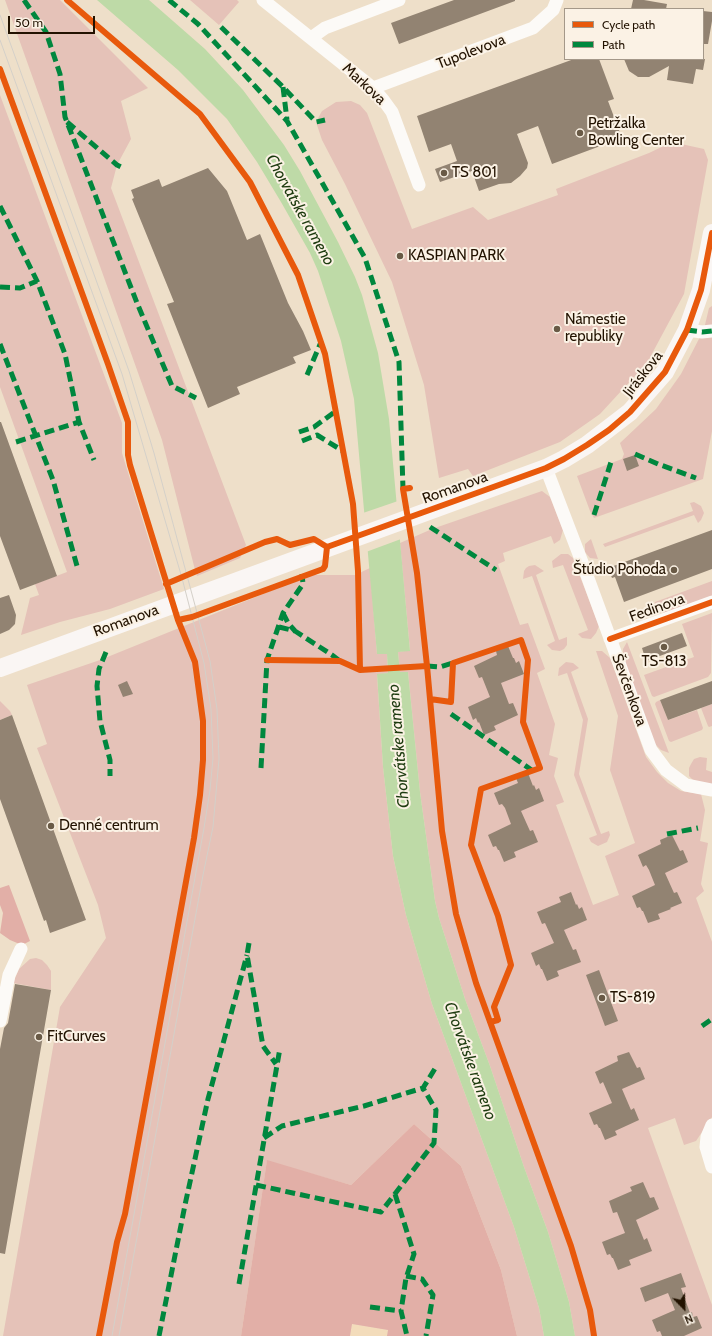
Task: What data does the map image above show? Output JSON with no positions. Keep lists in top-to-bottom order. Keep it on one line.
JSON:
{"streets":{"street":["Tupolevova","Markova","Jiráskova","Romanova","Fedinova","Ševčenkova"]},"crossings":[["Tupolevova","Markova"],["Jiráskova","Romanova"],["Jiráskova","Ševčenkova"],["Romanova","Ševčenkova"],["Fedinova","Ševčenkova"]],"water":["Chorvátske rameno"],"places":["Petržalka Bowling Center","TS 801","KASPIAN PARK","Námestie republiky","Štúdio Pohoda","TS-813","Denné centrum","TS-819","FitCurves"],"legend":["Cycle path","Path"],"scale_bar":"50 m","north":"bottom right"}
